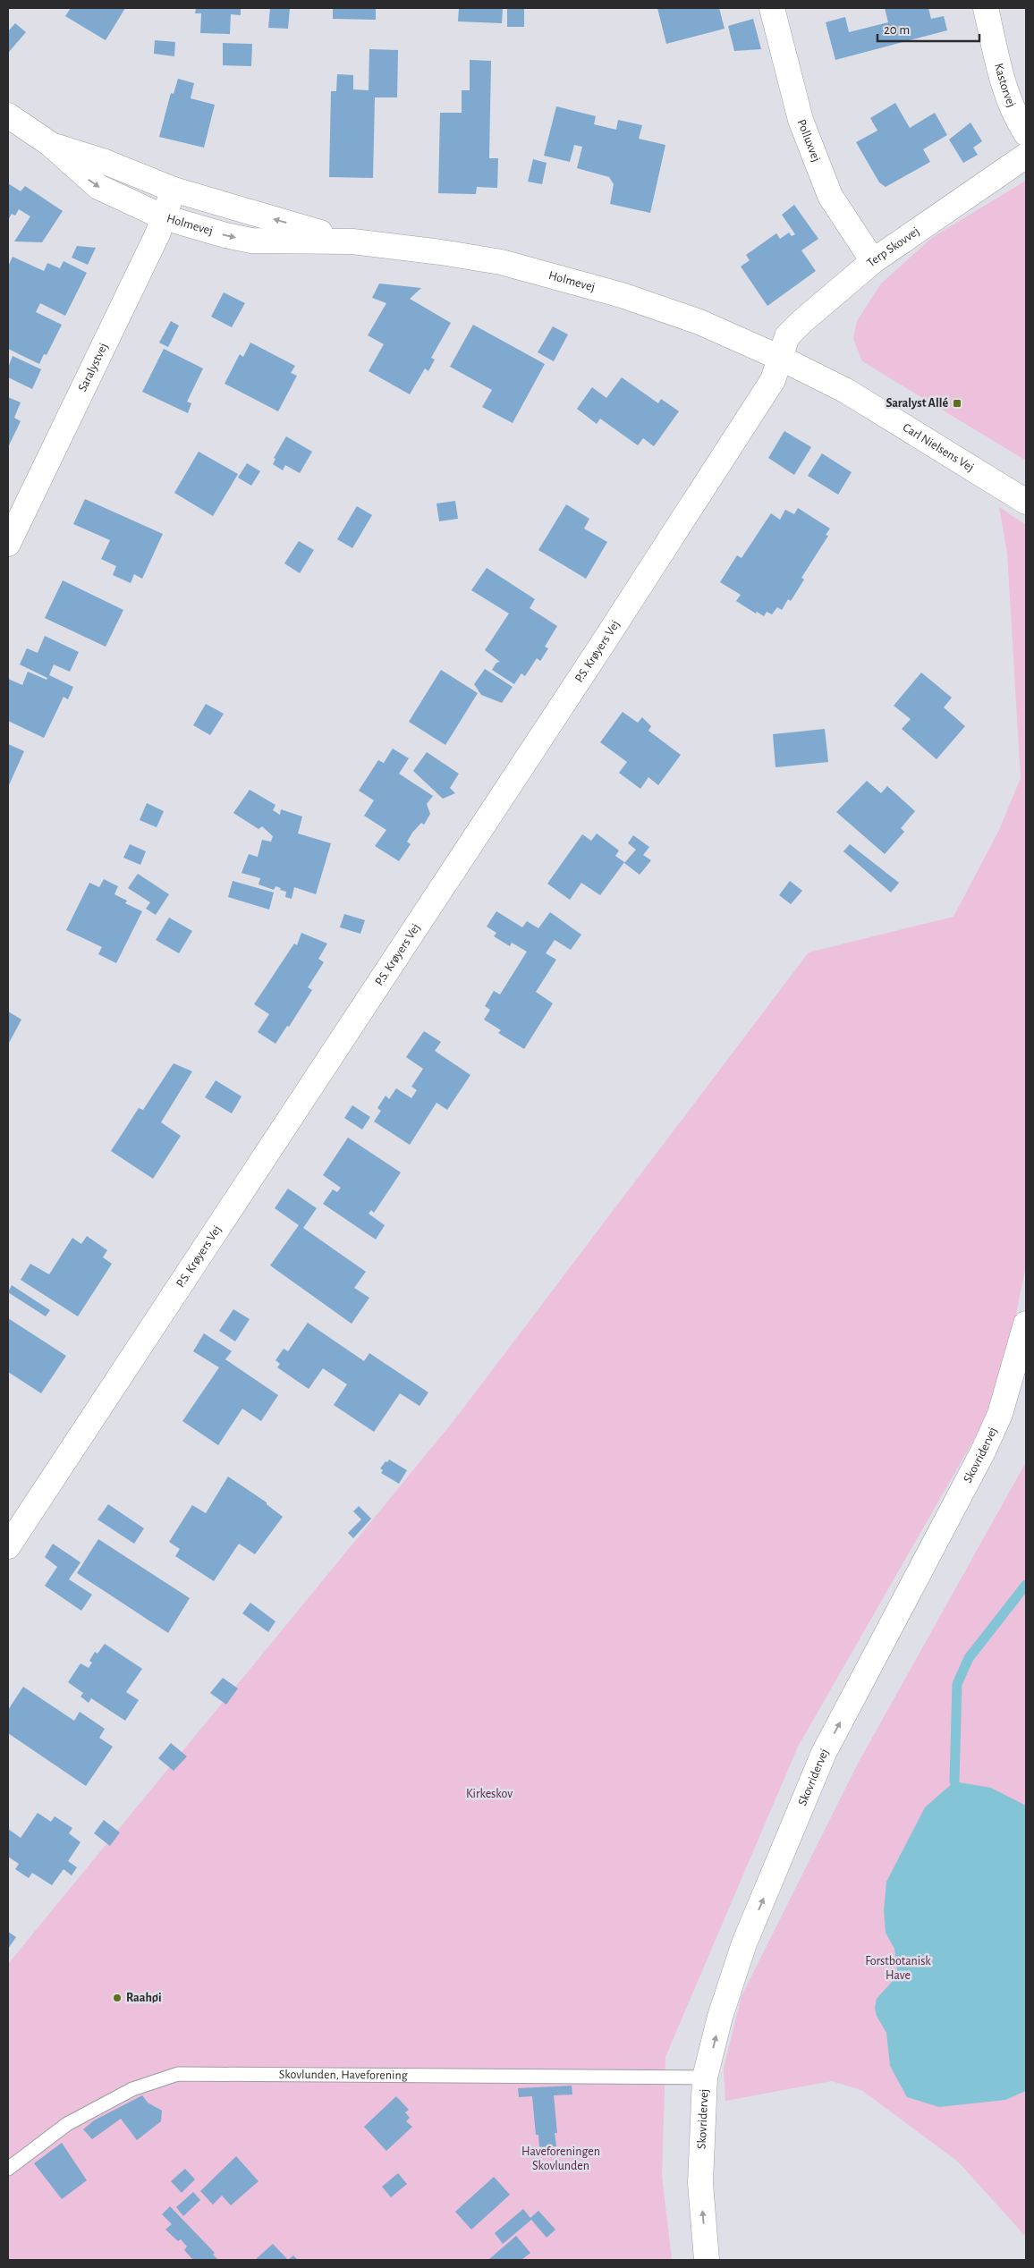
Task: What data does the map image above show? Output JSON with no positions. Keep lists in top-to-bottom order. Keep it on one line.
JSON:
{"streets":{"street":["Kastorvej","Polluxvej","Holmevej","Terp Skovvej","Saralystvej","Carl Nielsens Vej","P.S. Krøyers Vej","Skovridervej"],"lane":["Skovlunden, Haveforening"]},"crossings":[["Polluxvej","Terp Skovvej"],["Holmevej","Terp Skovvej"],["Holmevej","Saralystvej"],["Holmevej","Carl Nielsens Vej"],["Holmevej","P.S. Krøyers Vej"],["Terp Skovvej","Carl Nielsens Vej"],["Terp Skovvej","P.S. Krøyers Vej"],["Carl Nielsens Vej","P.S. Krøyers Vej"],["Skovridervej","Skovlunden, Haveforening"]],"one_way":["Skovridervej"],"parks":["Kirkeskov","Forstbotanisk Have","Haveforeningen Skovlunden"],"places":{"transit":["Saralyst Allé"],"other":["Raahøi"]},"scale_bar":"20 m"}
